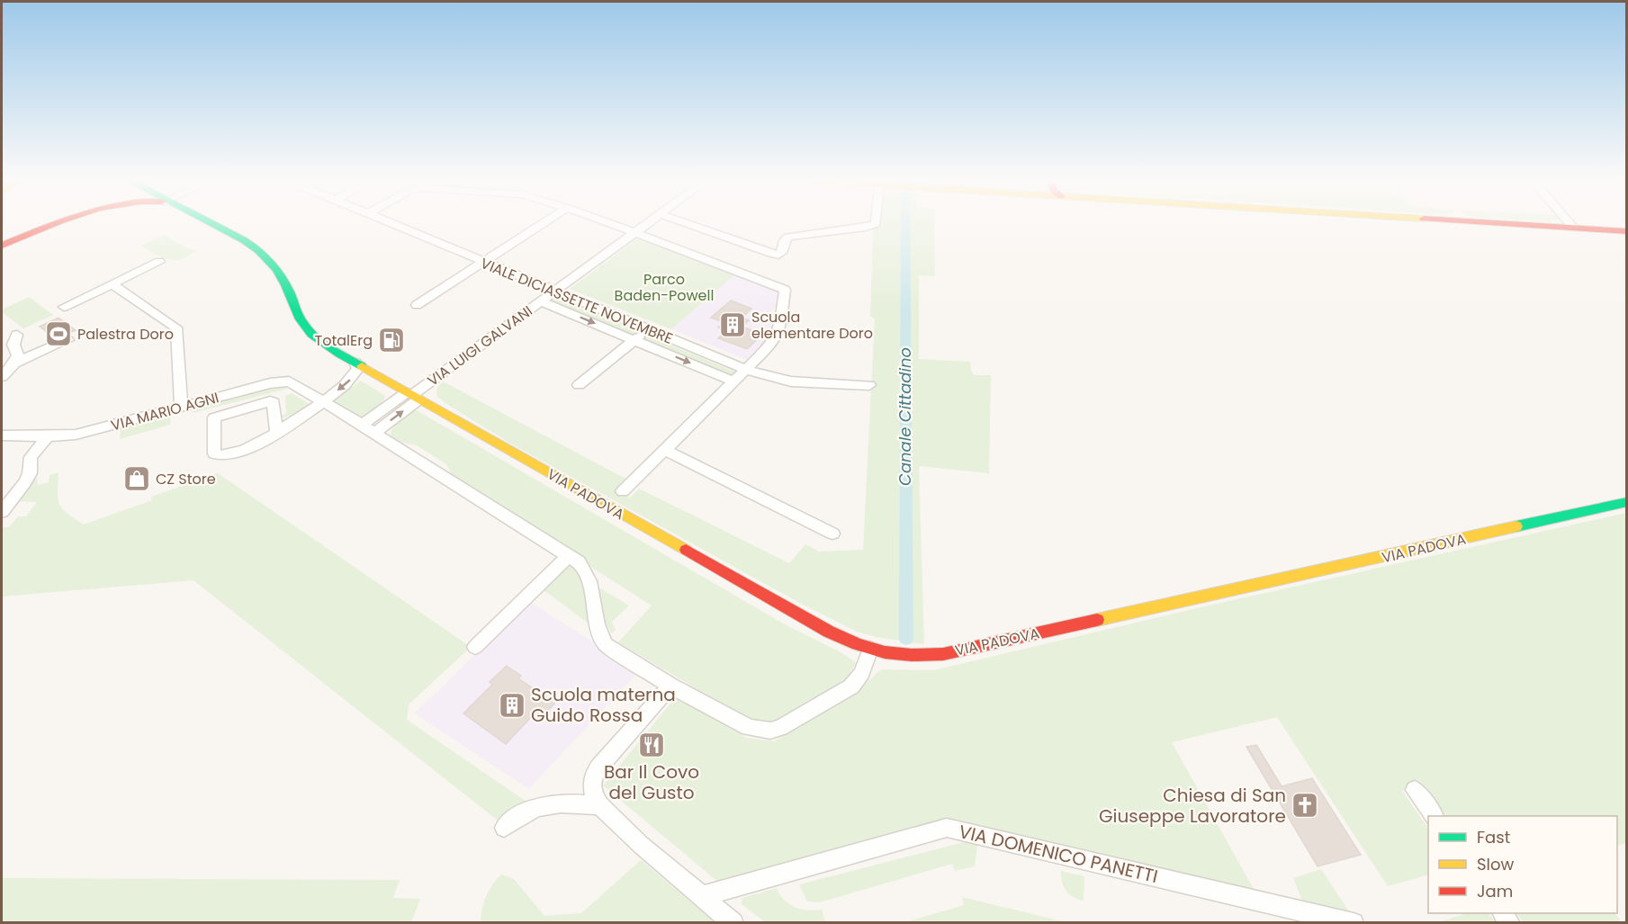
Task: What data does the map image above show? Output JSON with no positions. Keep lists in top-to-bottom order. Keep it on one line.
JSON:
{"streets":{"main road":["VIA PADOVA"],"street":["VIALE DICIASSETTE NOVEMBRE","VIA LUIGI GALVANI","VIA MARIO AGNI","VIA DOMENICO PANETTI"]},"crossings":[["VIALE DICIASSETTE NOVEMBRE","VIA LUIGI GALVANI"],["VIA LUIGI GALVANI","VIA PADOVA"]],"water":["Canale Cittadino"],"parks":["Parco Baden-Powell"],"places":{"building":["Scuola elementare Doro","Scuola materna Guido Rossa"],"sports":["Palestra Doro"],"fuel station":["TotalErg"],"shop":["CZ Store"],"restaurant":["Bar Il Covo del Gusto"],"church":["Chiesa di San Giuseppe Lavoratore"]},"legend":["Fast","Slow","Jam"]}
